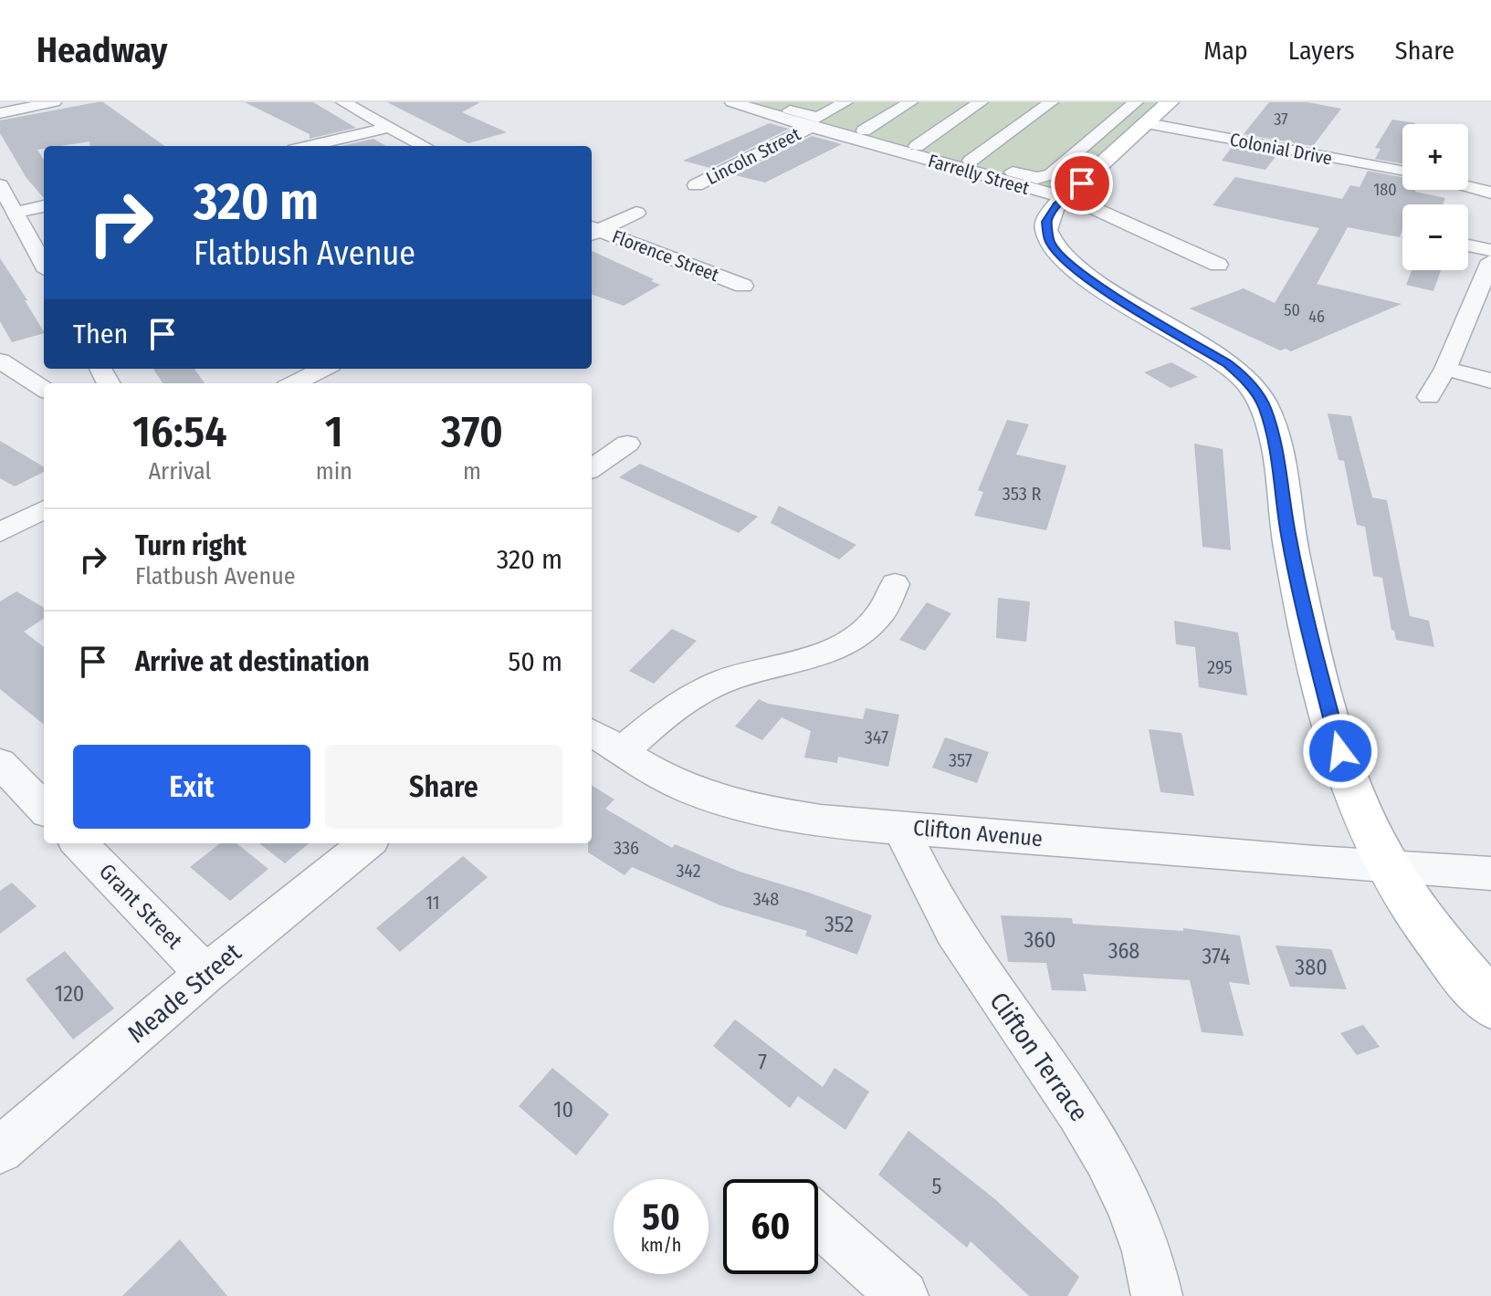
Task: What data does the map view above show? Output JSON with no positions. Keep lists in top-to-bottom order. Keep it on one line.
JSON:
{"streets":{"street":["Colonial Drive","Lincoln Street","Farrelly Street","Florence Street","Clifton Avenue","Grant Street","Meade Street","Clifton Terrace"]},"crossings":[["Lincoln Street","Farrelly Street"],["Clifton Avenue","Clifton Terrace"],["Grant Street","Meade Street"]],"house_numbers":["37","180","50","46","353 R","295","347","357","336","342","348","11","352","360","368","374","380","120","7","10","5"],"page":{"header":"Headway","nav":["Map","Layers","Share"],"map_buttons":["+","−"],"turn":["320 m","Flatbush Avenue"],"then":"Then","eta":["16:54","Arrival","1","min","370","m"],"list":[{"name":"Turn right","note":"Flatbush Avenue","value":"320 m"},{"name":"Arrive at destination","value":"50 m"}],"buttons":["Exit","Share"],"speed":"50 km/h","limit":"60"}}
